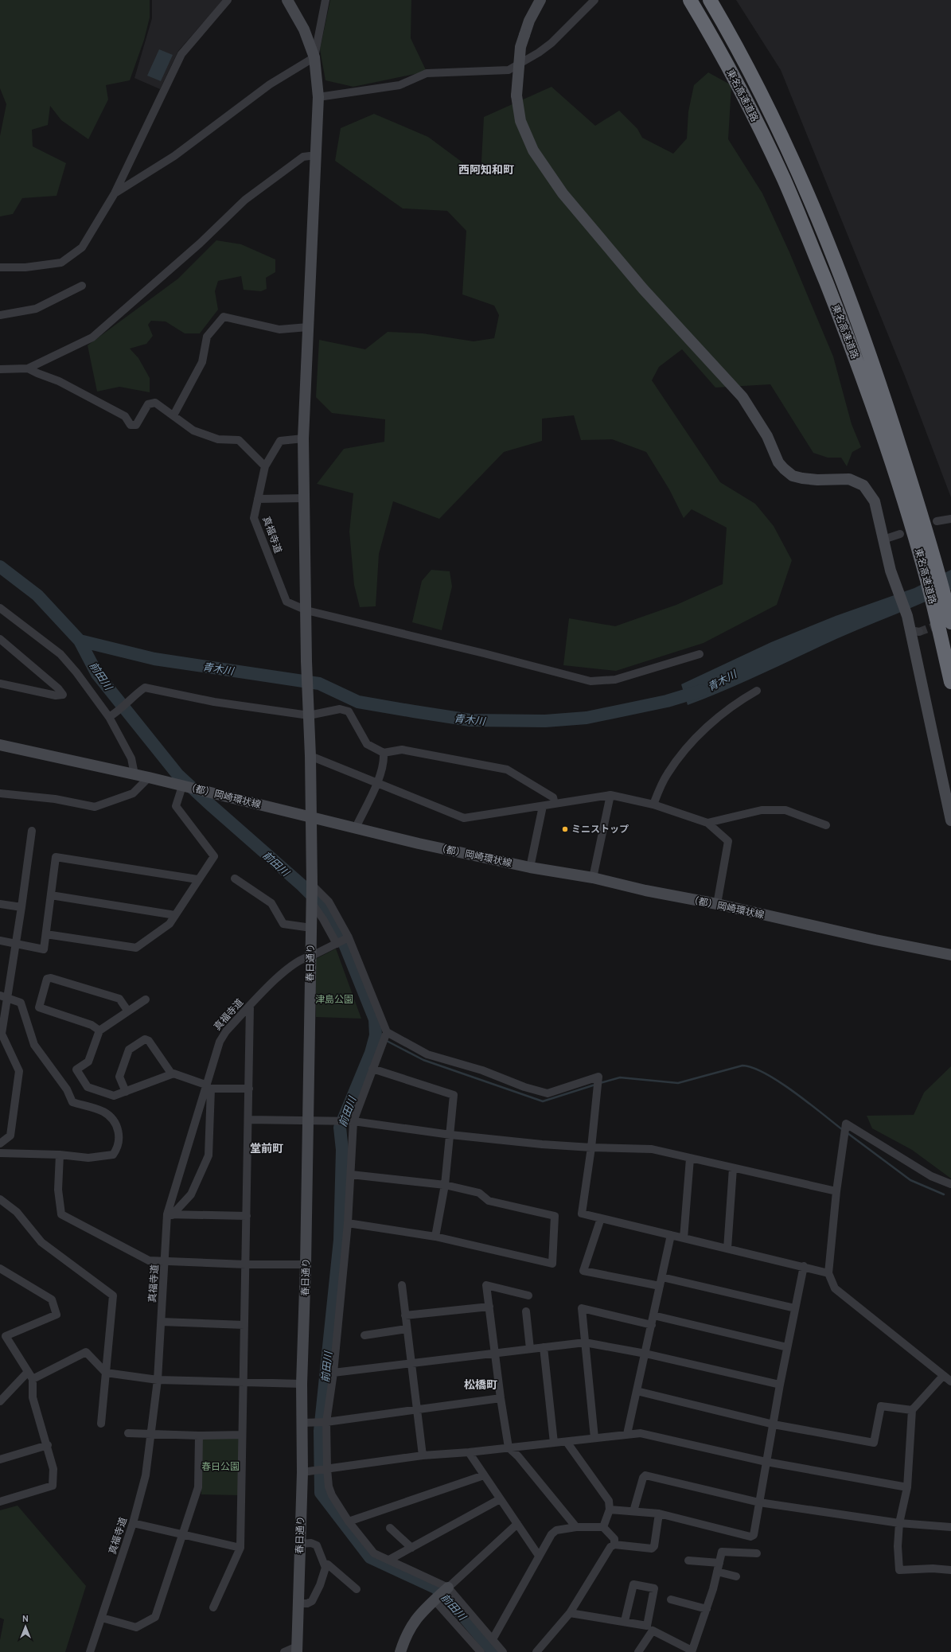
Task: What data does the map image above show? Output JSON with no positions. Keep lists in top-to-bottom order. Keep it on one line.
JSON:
{"streets":{"highway":["東名高速道路"],"street":["真福寺道","（都）岡崎環状線","春日通り"]},"crossings":[["真福寺道","春日通り"]],"districts":["西阿知和町","堂前町","松橋町"],"water":["青木川","前田川"],"parks":["津島公園","春日公園"],"places":["ミニストップ"],"north":"top"}
